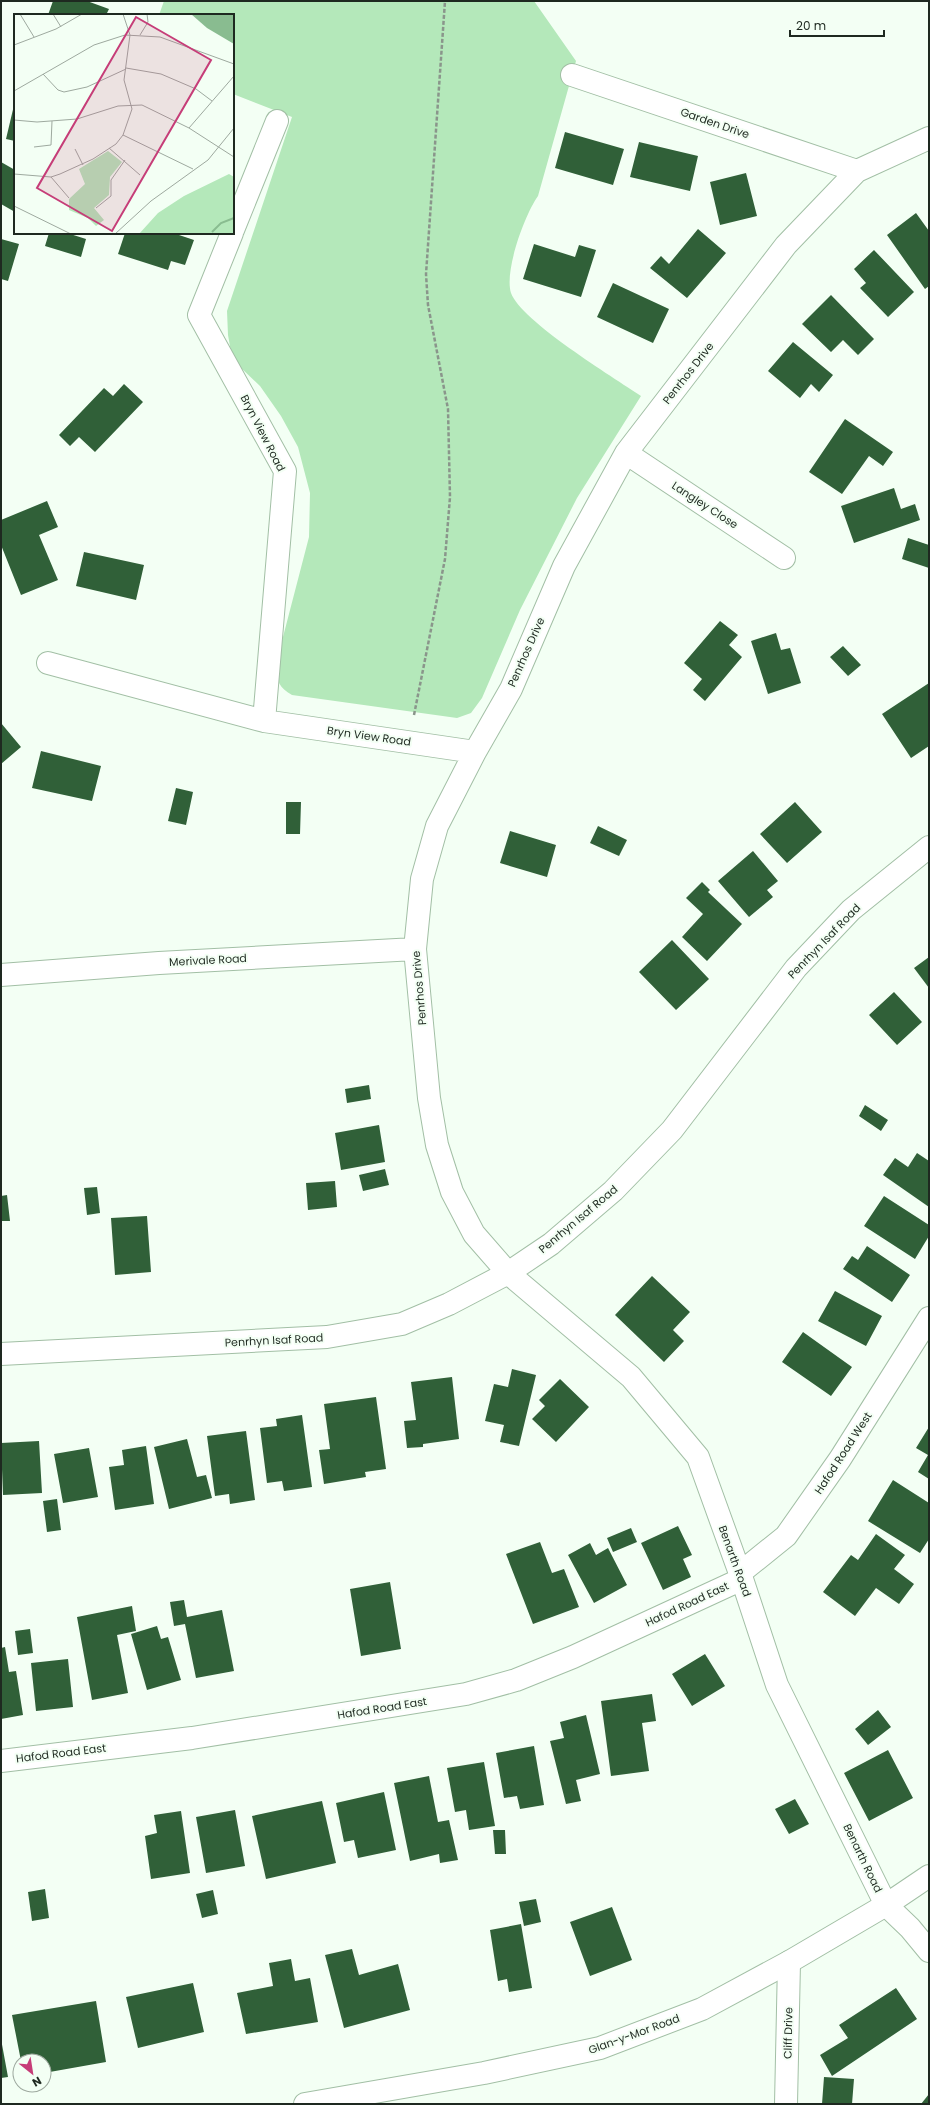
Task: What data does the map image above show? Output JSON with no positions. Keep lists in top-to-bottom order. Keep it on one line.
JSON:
{"streets":{"street":["Garden Drive","Penrhos Drive","Bryn View Road","Langley Close","Penrhyn Isaf Road","Merivale Road","Hafod Road West","Benarth Road","Hafod Road East","Cliff Drive","Glan-y-Mor Road"]},"crossings":[["Garden Drive","Penrhos Drive"],["Penrhos Drive","Bryn View Road"],["Penrhos Drive","Langley Close"],["Penrhos Drive","Penrhyn Isaf Road"],["Penrhos Drive","Merivale Road"],["Penrhos Drive","Benarth Road"],["Penrhyn Isaf Road","Benarth Road"],["Hafod Road West","Benarth Road"],["Hafod Road West","Hafod Road East"],["Benarth Road","Hafod Road East"],["Benarth Road","Glan-y-Mor Road"],["Cliff Drive","Glan-y-Mor Road"]],"scale_bar":"20 m","north":"bottom right"}
